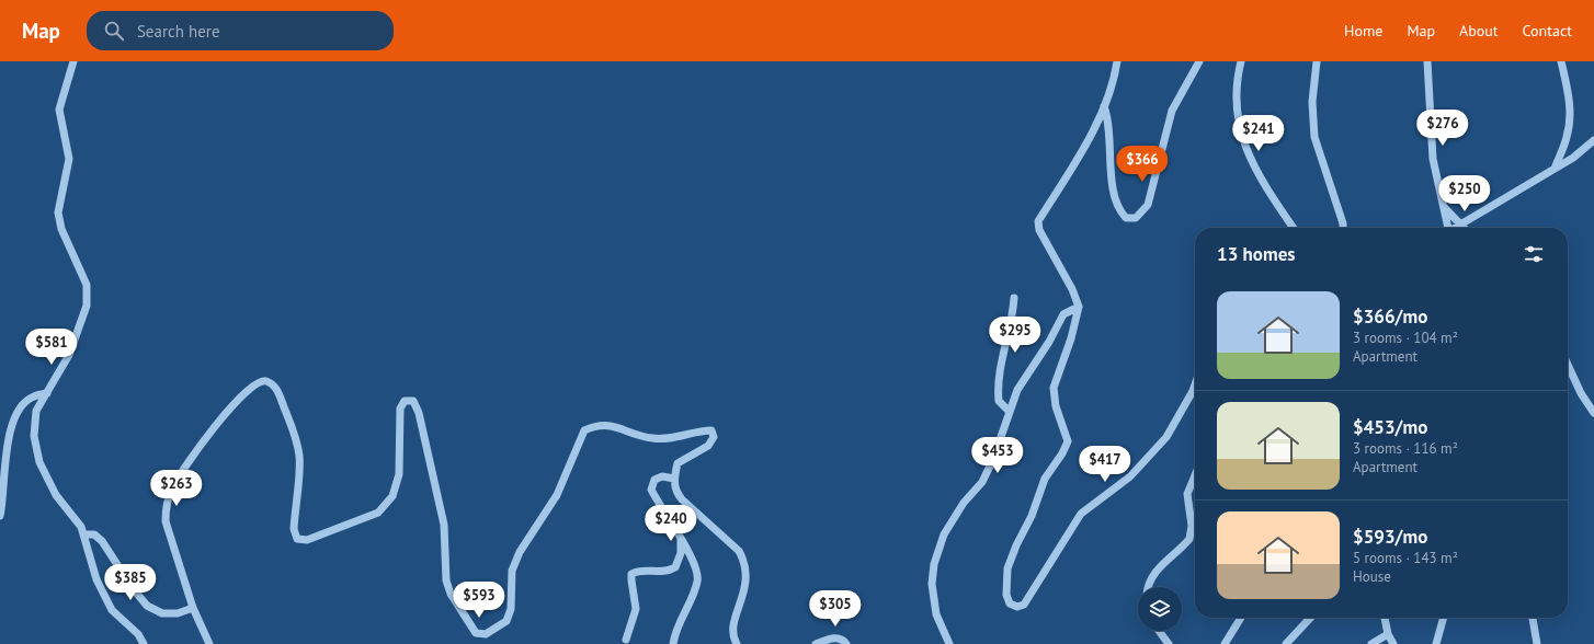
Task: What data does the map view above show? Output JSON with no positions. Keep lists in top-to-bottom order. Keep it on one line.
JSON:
{"page":{"header":"Map","search":"Search here","nav":["Home","Map","About","Contact"],"price":["$276","$241","$366","$250","$295","$581","$453","$417","$263","$240","$385","$593","$305"],"heading":"13 homes","list":[{"name":"$366/mo","note":"3 rooms · 104 m² · Apartment"},{"name":"$453/mo","note":"3 rooms · 116 m² · Apartment"},{"name":"$593/mo","note":"5 rooms · 143 m² · House"}]}}
